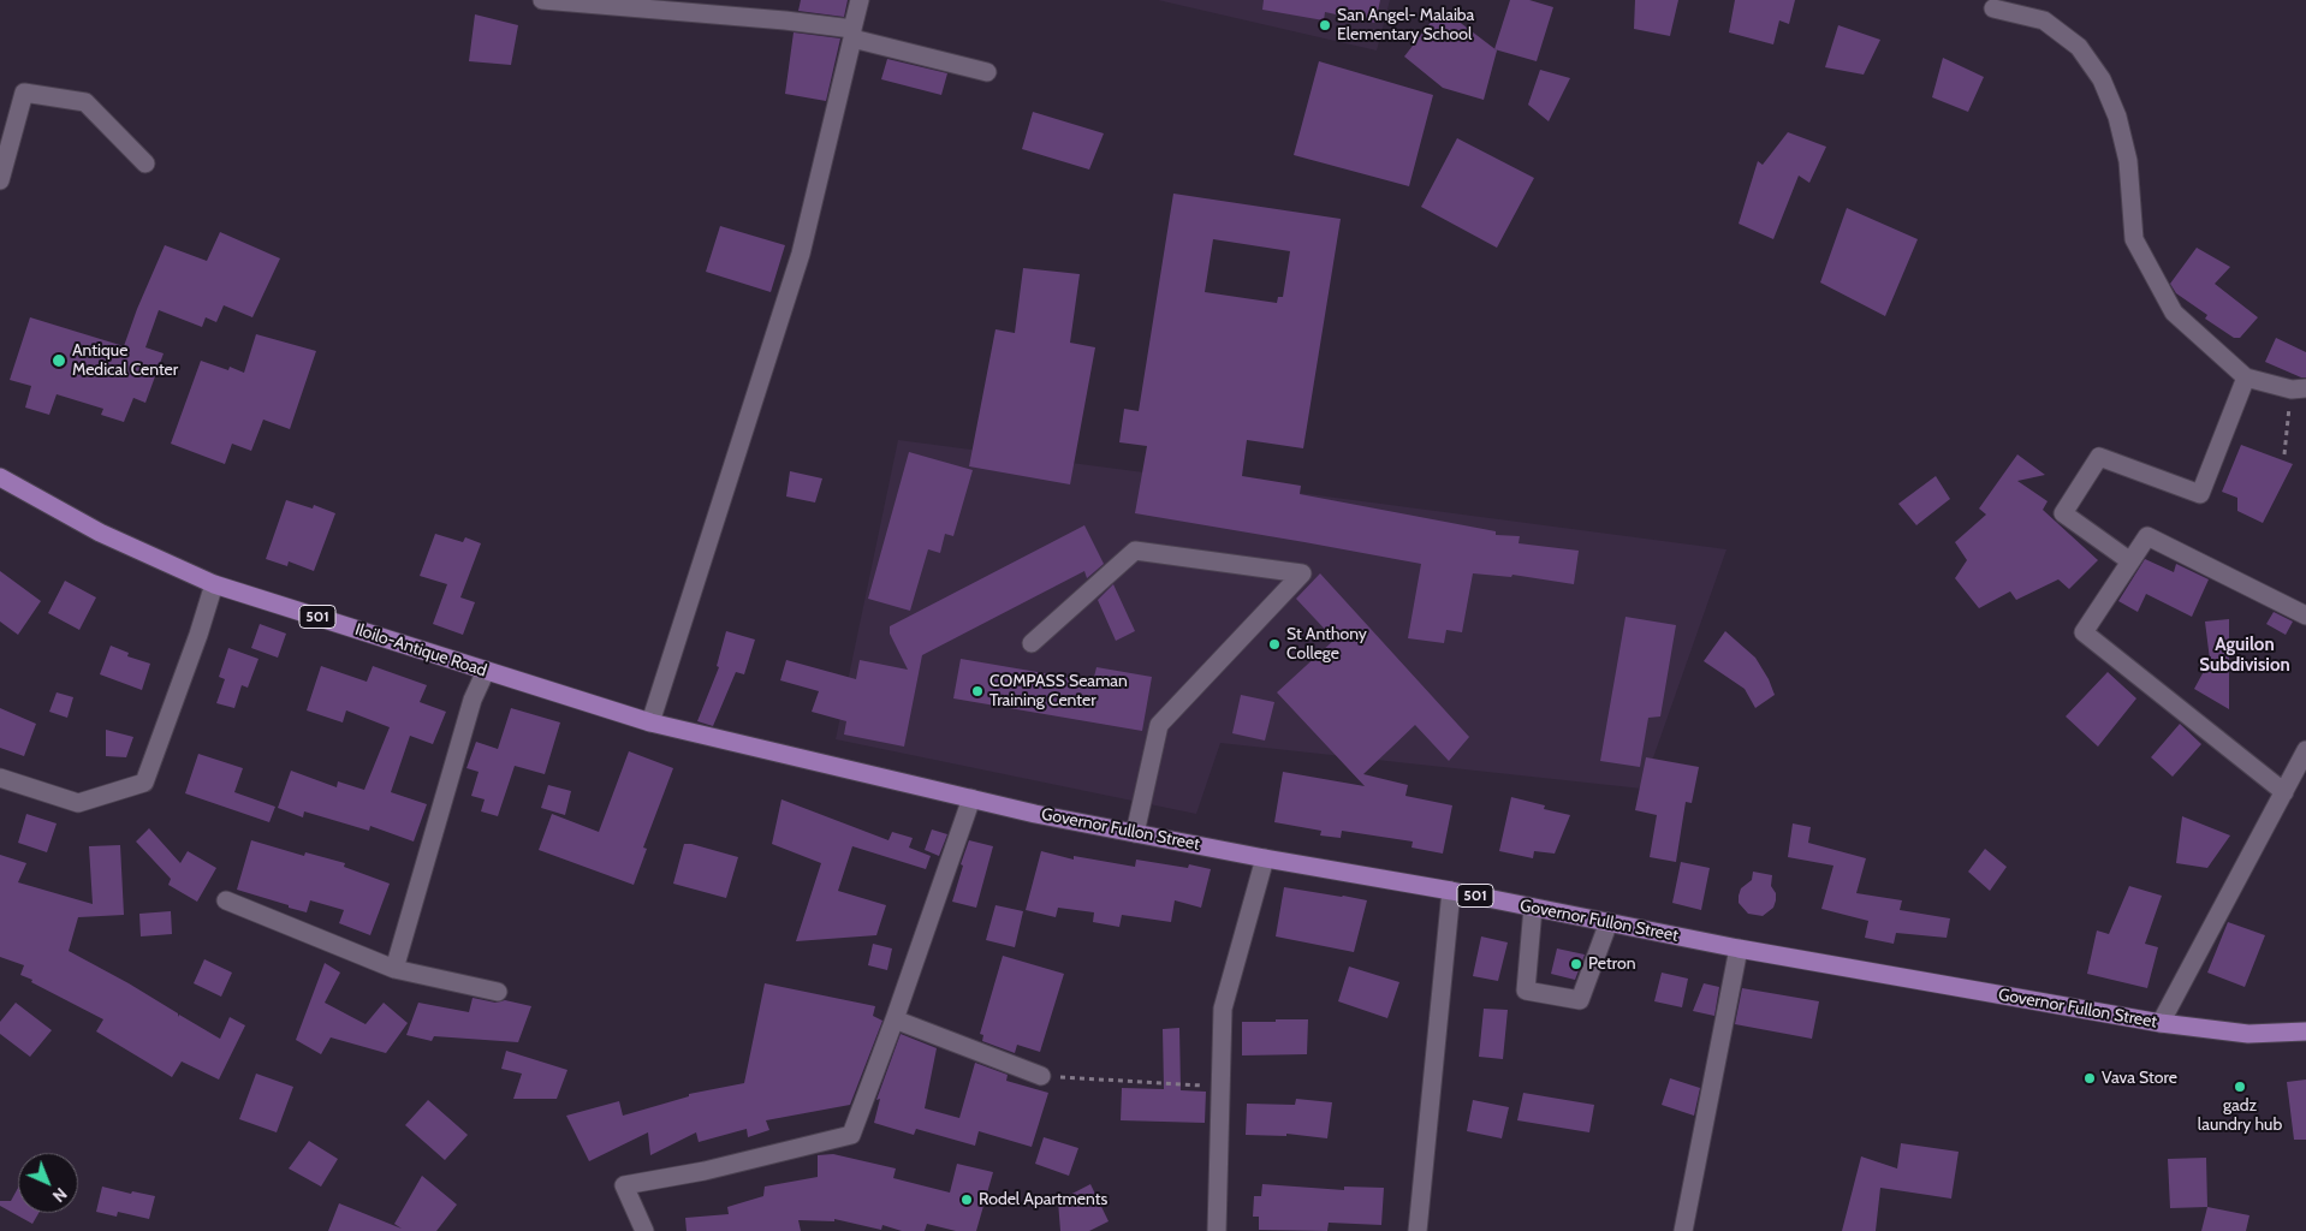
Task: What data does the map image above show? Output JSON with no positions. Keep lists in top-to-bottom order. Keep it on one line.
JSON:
{"streets":{"main road":["501","Iloilo-Antique Road","Governor Fullon Street"]},"crossings":[["Iloilo-Antique Road","Governor Fullon Street"]],"districts":["Aguilon Subdivision"],"places":["San Angel- Malaiba Elementary School","Antique Medical Center","St Anthony College","COMPASS Seaman Training Center","Petron","Vava Store","gadz laundry hub","Rodel Apartments"],"north":"bottom right"}
